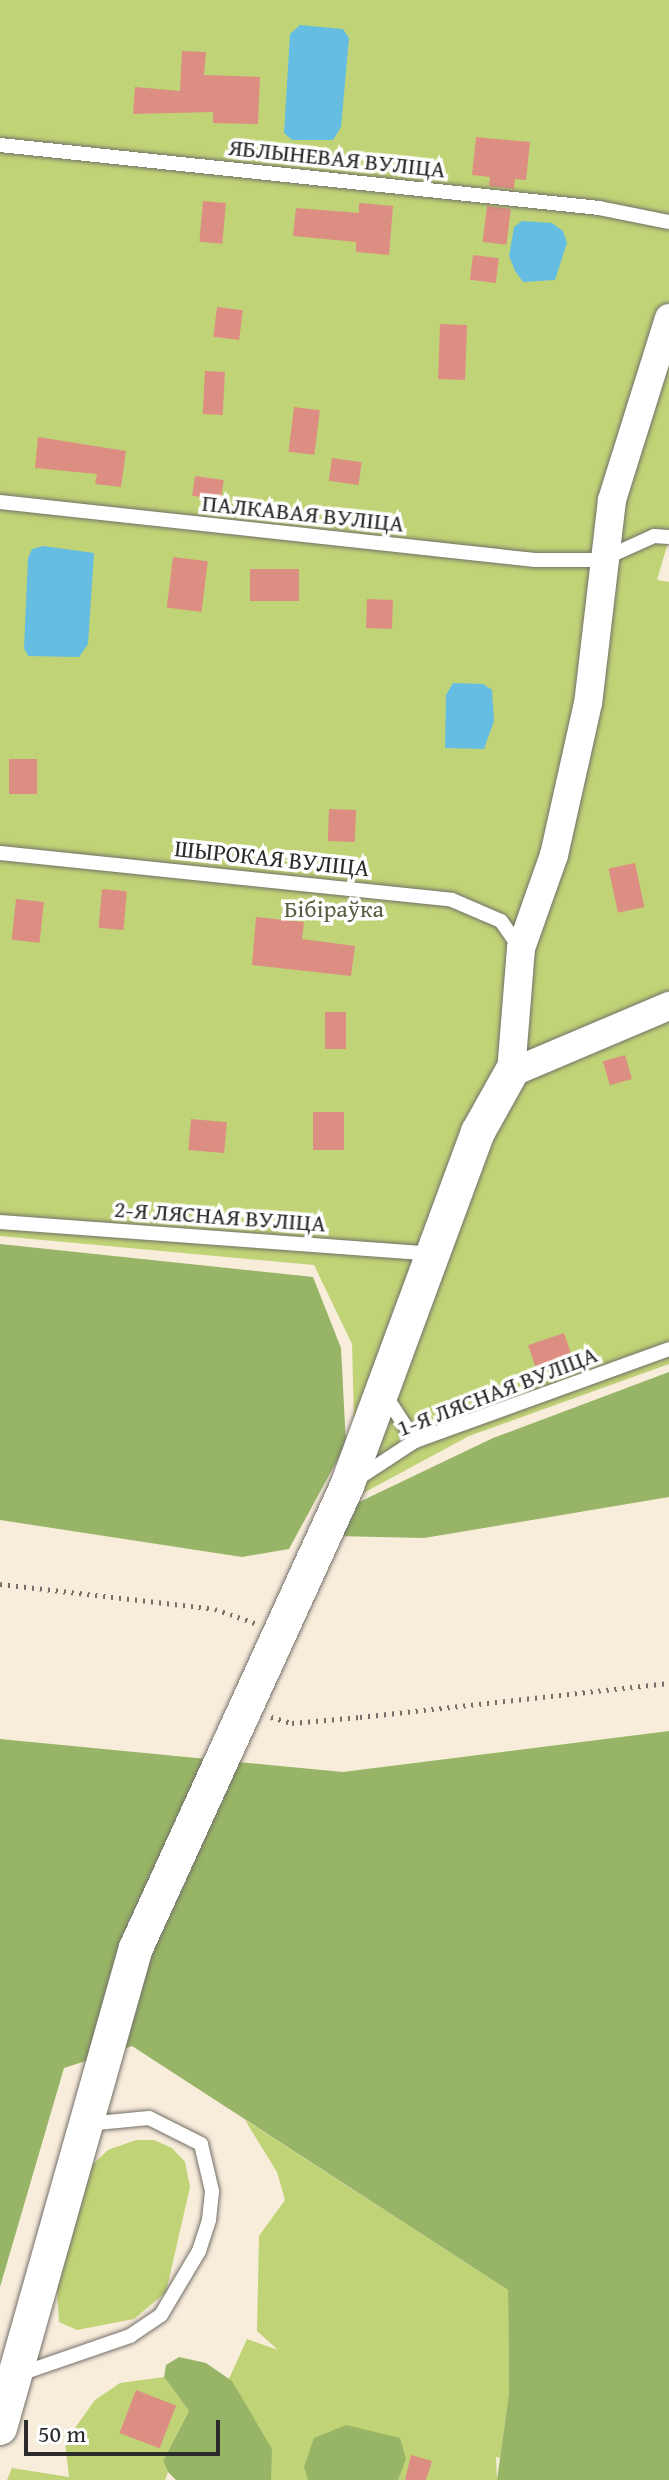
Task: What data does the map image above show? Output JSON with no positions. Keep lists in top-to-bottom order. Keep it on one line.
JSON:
{"streets":{"lane":["ЯБЛЫНЕВАЯ ВУЛІЦА","ПАЛКАВАЯ ВУЛІЦА","ШЫРОКАЯ ВУЛІЦА","2-Я ЛЯСНАЯ ВУЛІЦА","1-Я ЛЯСНАЯ ВУЛІЦА"]},"parks":["Бібіраўка"],"scale_bar":"50 m"}
